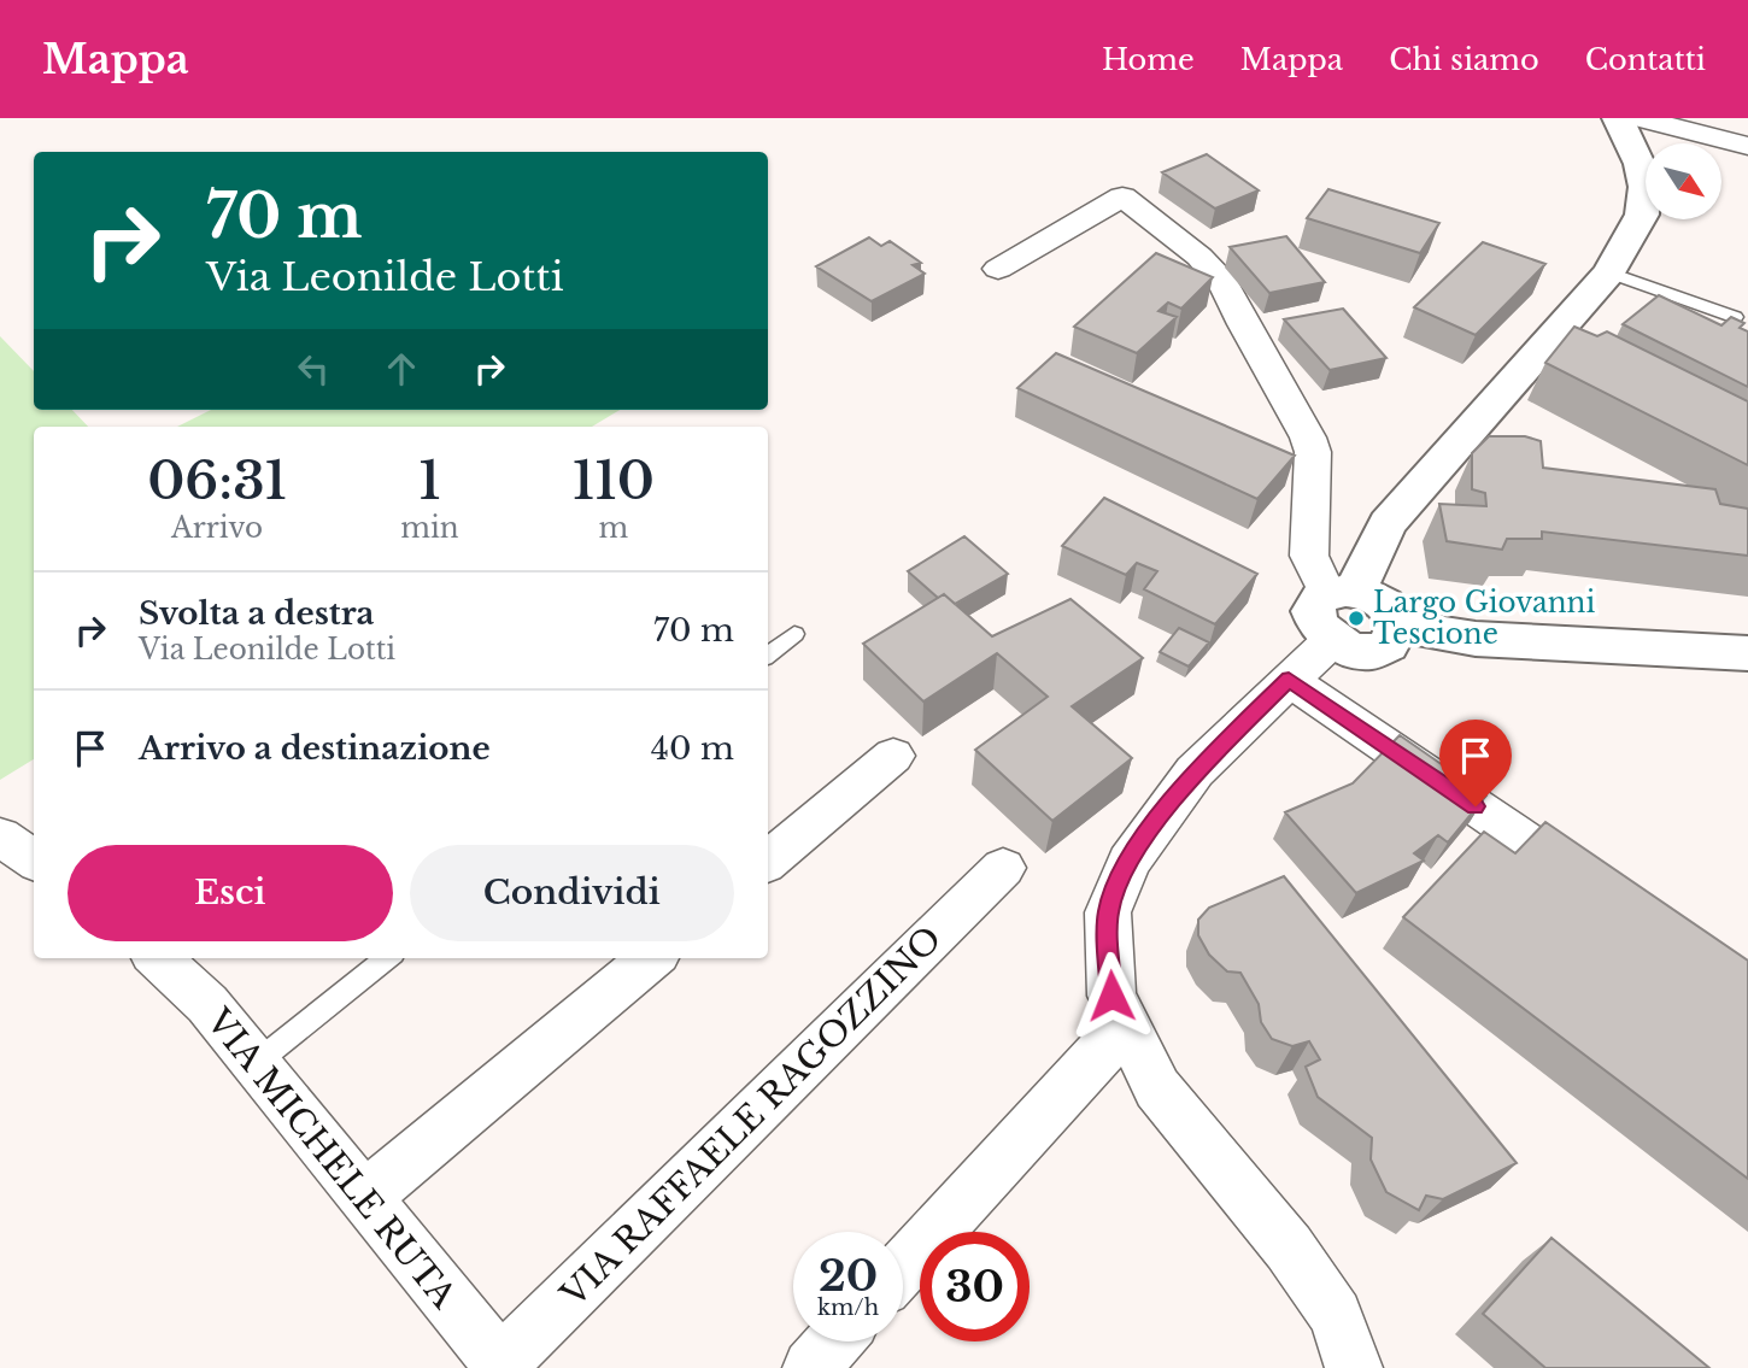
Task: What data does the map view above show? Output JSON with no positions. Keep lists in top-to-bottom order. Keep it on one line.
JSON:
{"streets":{"street":["VIA RAFFAELE RAGOZZINO","VIA MICHELE RUTA"]},"crossings":[["VIA RAFFAELE RAGOZZINO","VIA MICHELE RUTA"]],"places":["Largo Giovanni Tescione"],"north":"bottom right","page":{"header":"Mappa","nav":["Home","Mappa","Chi siamo","Contatti"],"turn":["70 m","Via Leonilde Lotti"],"eta":["06:31","Arrivo","1","min","110","m"],"list":[{"name":"Svolta a destra","note":"Via Leonilde Lotti","value":"70 m"},{"name":"Arrivo a destinazione","value":"40 m"}],"buttons":["Esci","Condividi"],"speed":"20 km/h","limit":"30"}}
